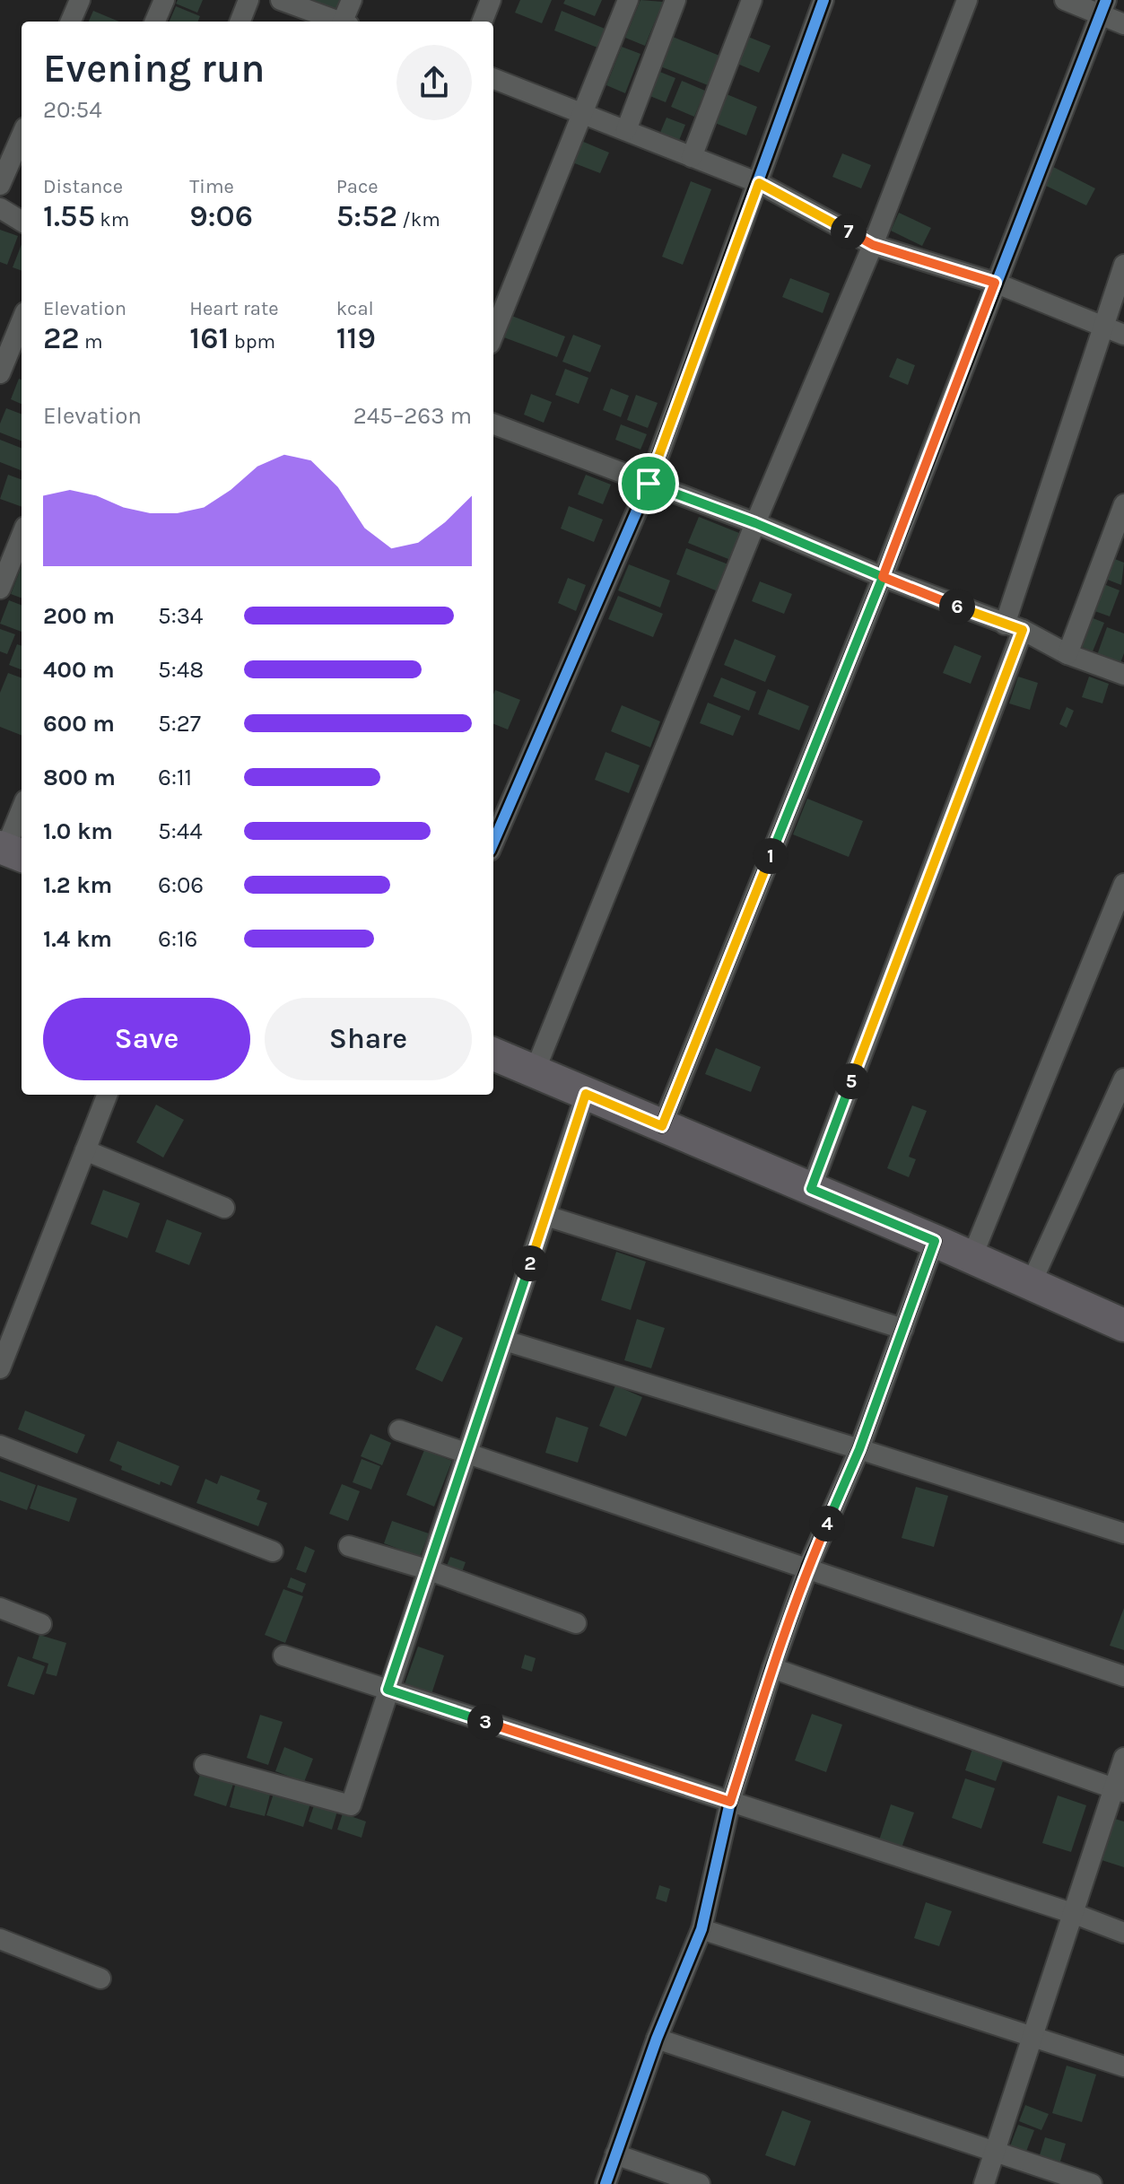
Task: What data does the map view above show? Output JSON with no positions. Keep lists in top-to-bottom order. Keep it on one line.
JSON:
{"page":{"heading":["Evening run","20:54"],"stats":[["Distance","1.55 km"],["Time","9:06"],["Pace","5:52 /km"],["Elevation","22 m"],["Heart rate","161 bpm"],["kcal","119"]],"pins":["7","6","1","5","2","4","3"],"chart":["Elevation","245–263 m"],"list":[{"name":"200 m","note":"5:34"},{"name":"400 m","note":"5:48"},{"name":"600 m","note":"5:27"},{"name":"800 m","note":"6:11"},{"name":"1.0 km","note":"5:44"},{"name":"1.2 km","note":"6:06"},{"name":"1.4 km","note":"6:16"}],"buttons":["Save","Share"]}}
